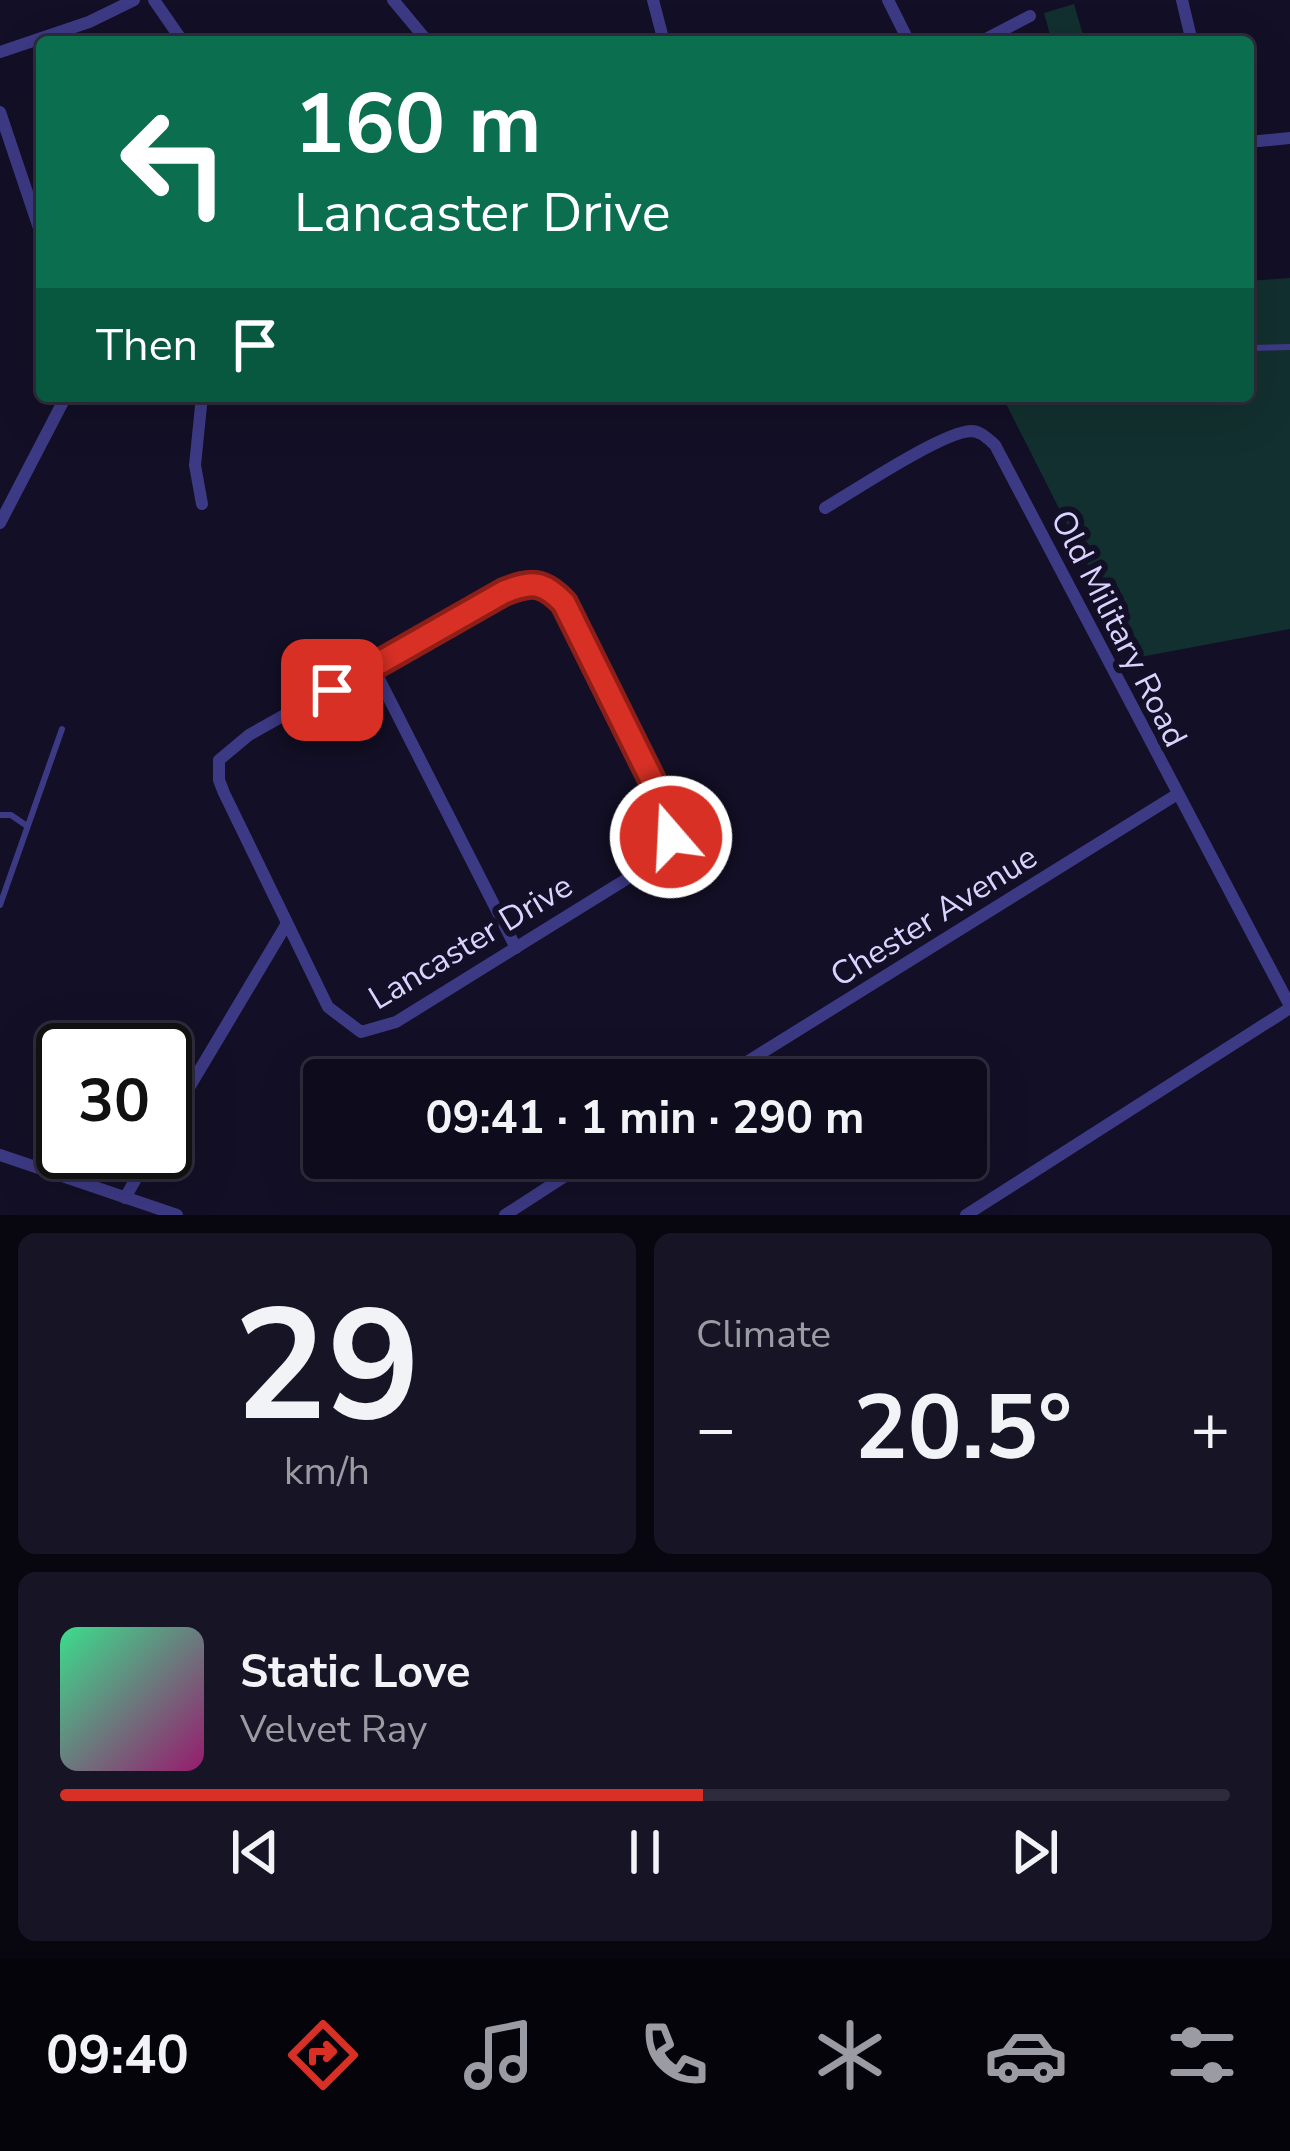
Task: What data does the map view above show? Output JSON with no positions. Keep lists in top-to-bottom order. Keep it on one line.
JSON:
{"streets":{"street":["Old Military Road","Chester Avenue","Lancaster Drive"]},"crossings":[["Old Military Road","Chester Avenue"]],"page":{"turn":["160 m","Lancaster Drive"],"then":"Then","limit":"30","trip":"09:41 · 1 min · 290 m","tile":[["29","km/h"],"Climate"],"heat":["−","20.5°","+"],"song":["Static Love","Velvet Ray"],"tabs":"09:40"}}
